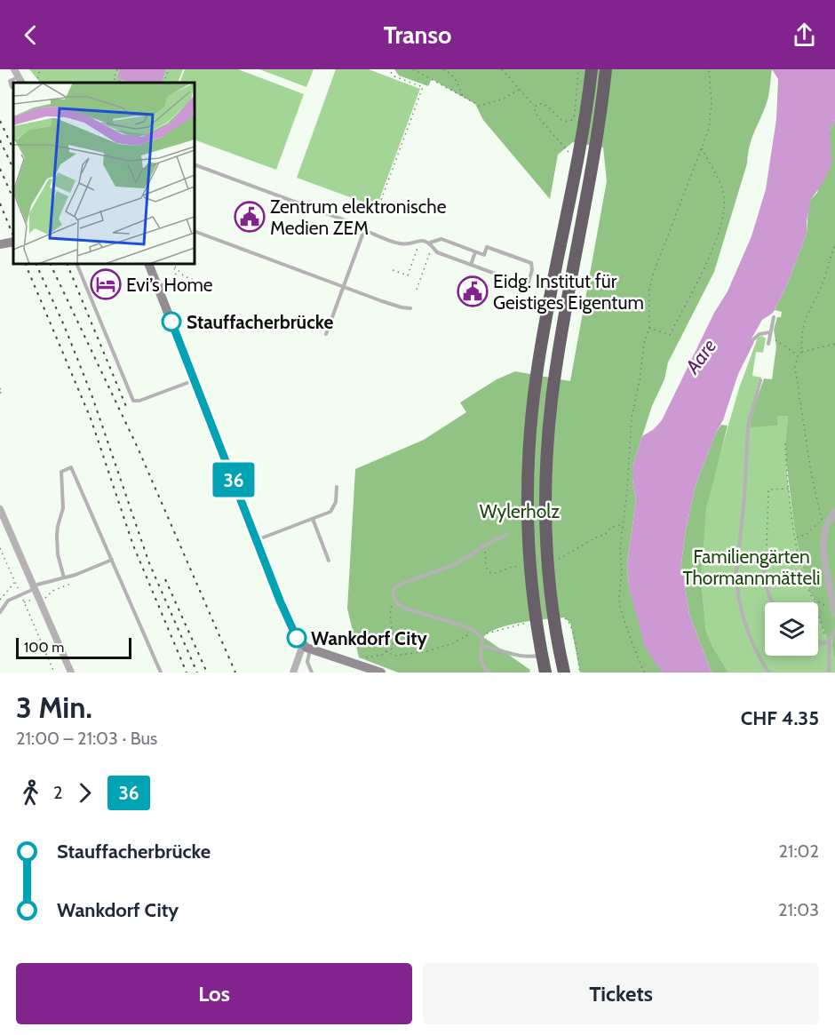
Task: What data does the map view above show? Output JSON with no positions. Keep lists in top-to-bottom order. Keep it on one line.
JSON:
{"water":["Aare"],"parks":["Wylerholz","Familiengärten Thormannmätteli"],"places":{"public building":["Zentrum elektronische Medien ZEM","Eidg. Institut für Geistiges Eigentum"],"hotel":["Evi’s Home"],"other":["Stauffacherbrücke","Wankdorf City"]},"lines":["bus line 36"],"scale_bar":"100 m","page":{"header":"Transo","on_map":"36","scale":"100 m","heading":["3 Min.","21:00 – 21:03 · Bus","CHF 4.35"],"legs":["2","36"],"list":[{"name":"Stauffacherbrücke","value":"21:02"},{"name":"Wankdorf City","value":"21:03"}],"buttons":["Los","Tickets"]}}
